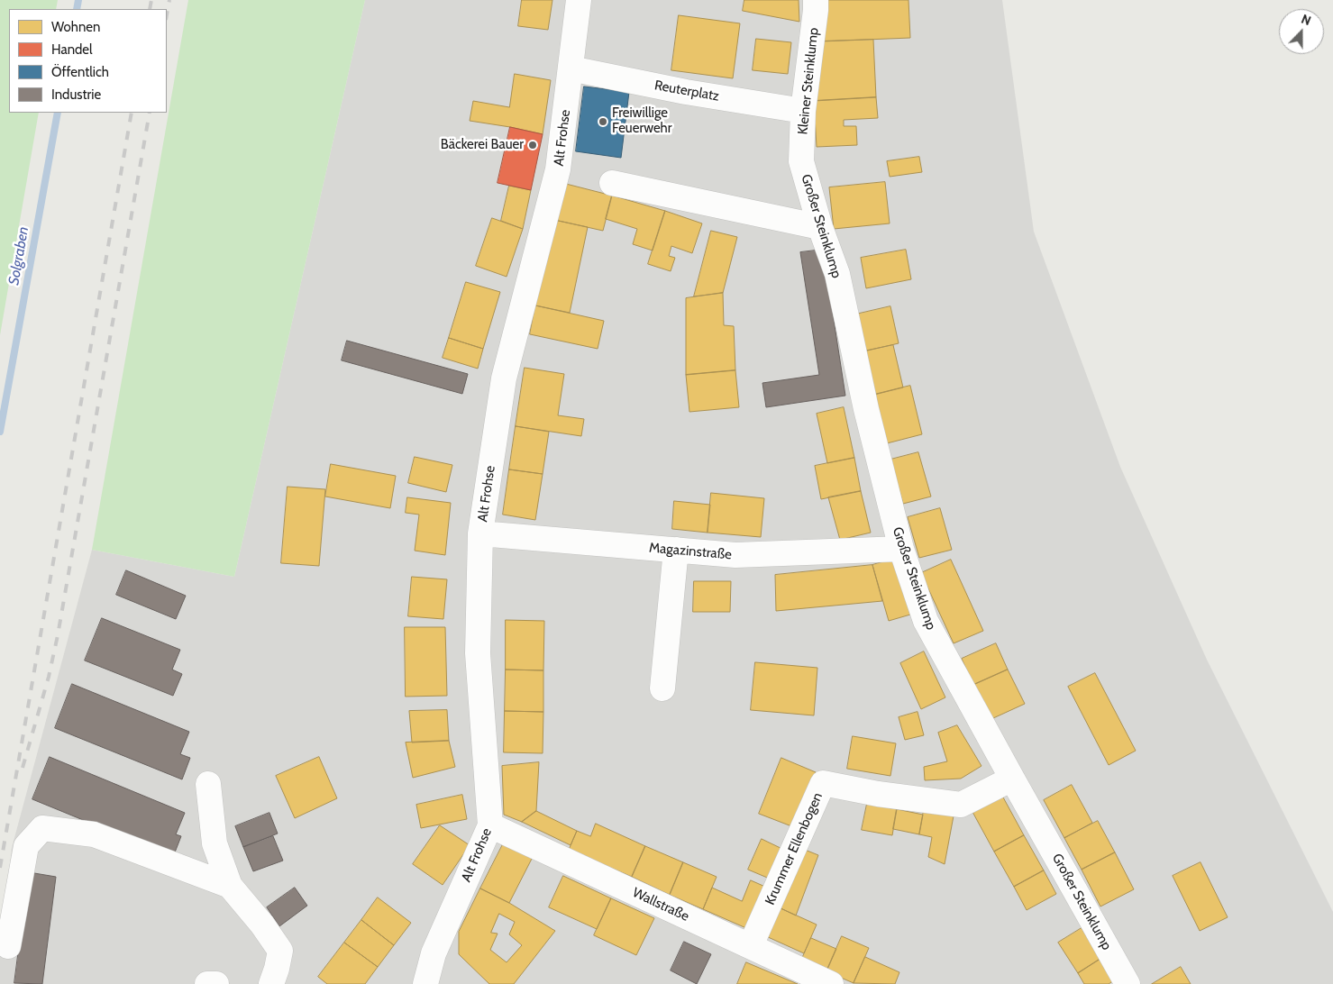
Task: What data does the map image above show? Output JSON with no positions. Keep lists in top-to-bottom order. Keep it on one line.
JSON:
{"streets":{"street":["Kleiner Steinklump","Reuterplatz","Alt Frohse","Großer Steinklump","Magazinstraße","Krummer Ellenbogen","Wallstraße"]},"crossings":[["Kleiner Steinklump","Reuterplatz"],["Kleiner Steinklump","Großer Steinklump"],["Reuterplatz","Alt Frohse"],["Alt Frohse","Magazinstraße"],["Alt Frohse","Wallstraße"],["Großer Steinklump","Magazinstraße"],["Großer Steinklump","Krummer Ellenbogen"],["Krummer Ellenbogen","Wallstraße"]],"water":["Solgraben"],"places":["Freiwillige Feuerwehr","Bäckerei Bauer"],"legend":["Wohnen","Handel","Öffentlich","Industrie"],"north":"top"}
